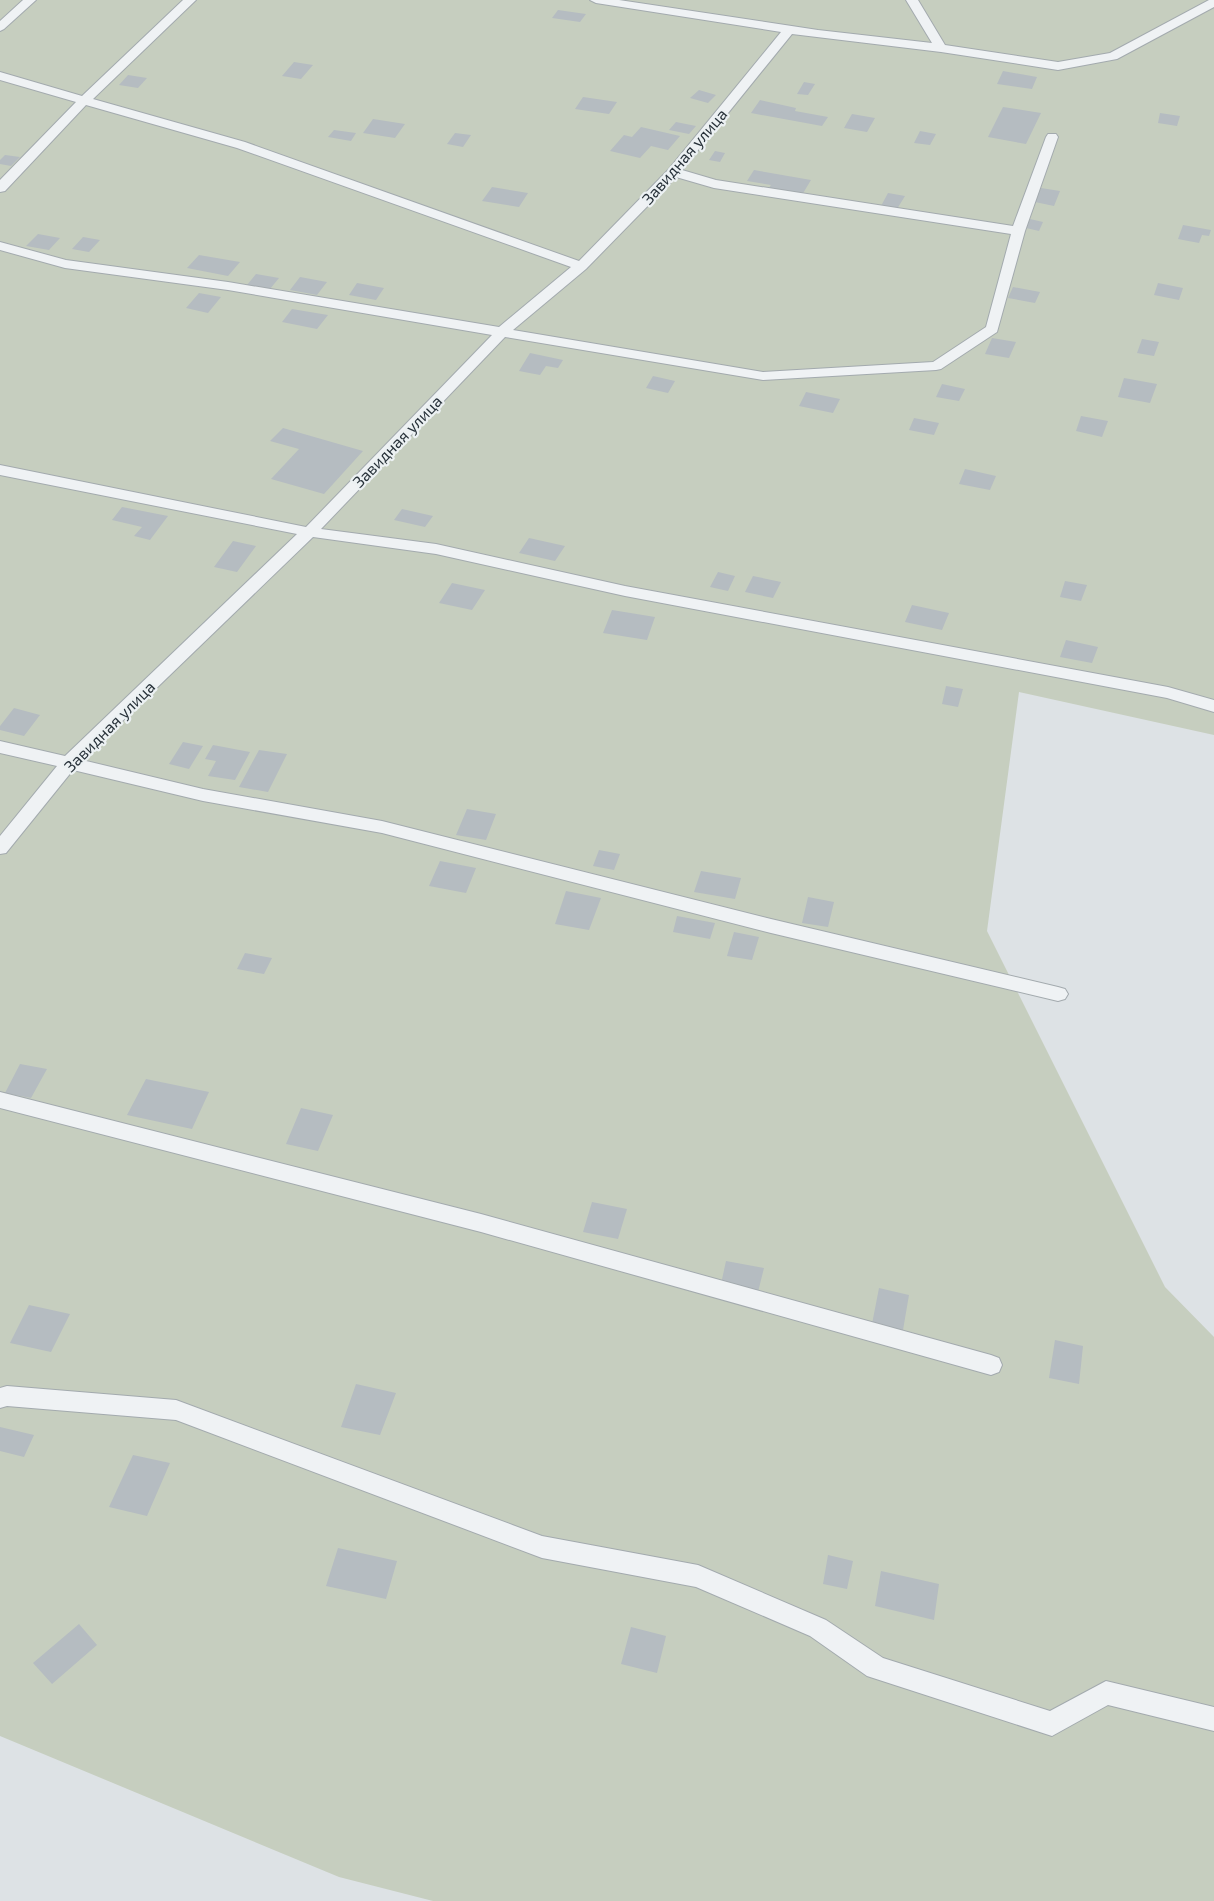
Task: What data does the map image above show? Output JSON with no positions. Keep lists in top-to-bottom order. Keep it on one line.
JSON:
{"streets":{"lane":["Завидная улица"]}}
